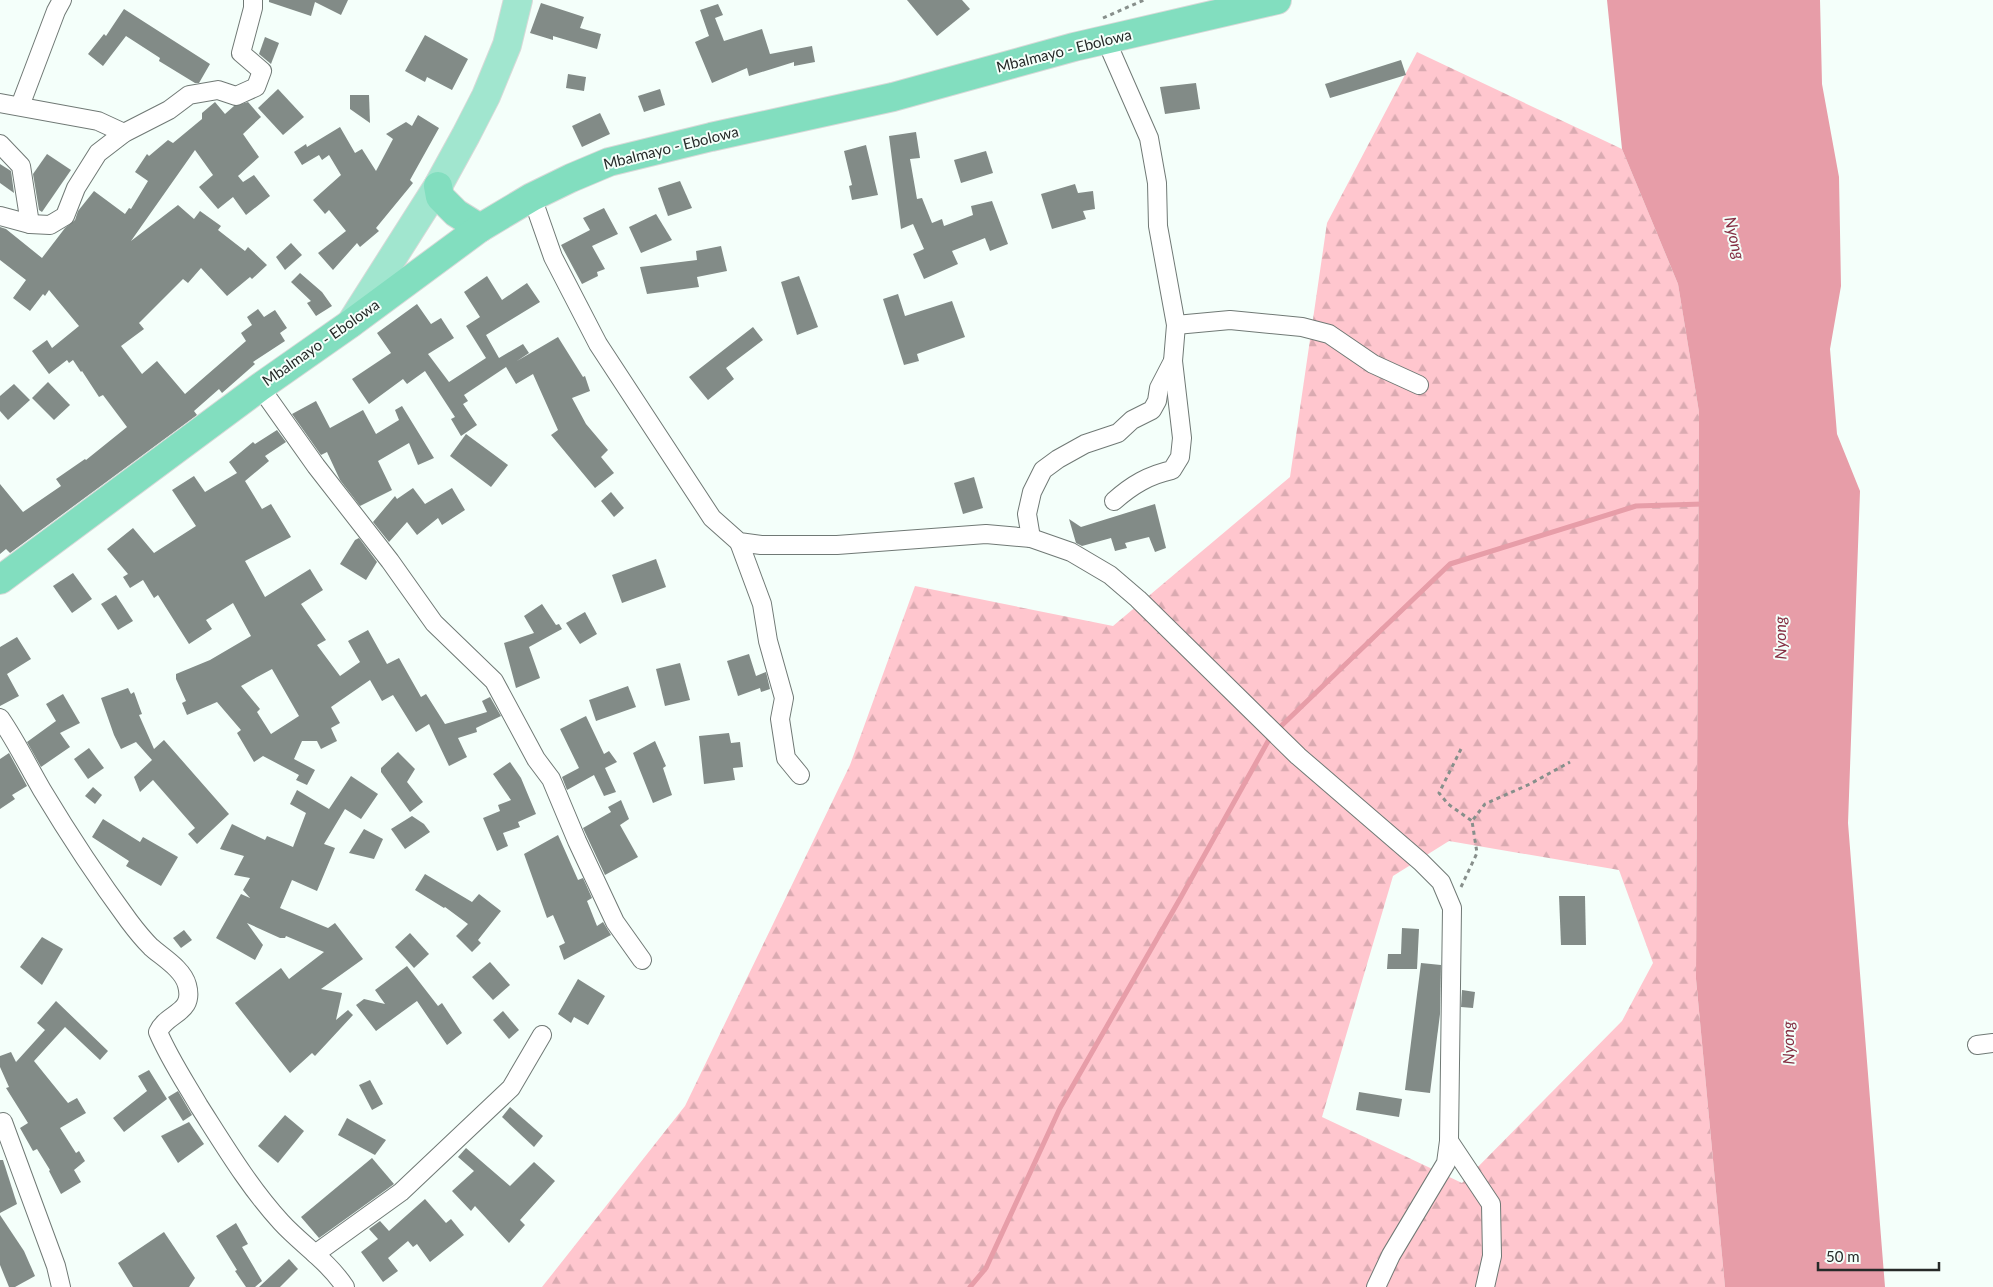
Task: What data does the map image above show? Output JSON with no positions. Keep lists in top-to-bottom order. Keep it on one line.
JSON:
{"streets":{"highway":["Mbalmayo - Ebolowa"]},"water":["Nyong"],"scale_bar":"50 m"}
